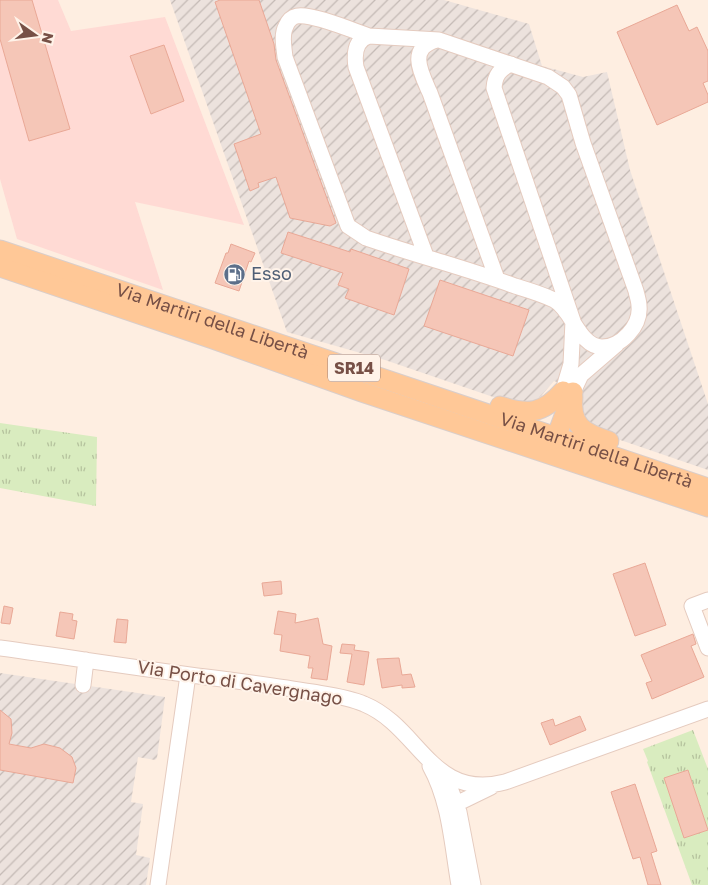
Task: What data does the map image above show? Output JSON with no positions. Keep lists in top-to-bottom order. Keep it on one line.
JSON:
{"streets":{"main road":["Via Martiri della Libertà","SR14"],"street":["Via Porto di Cavergnago"]},"places":{"fuel station":["Esso"]},"north":"right"}
